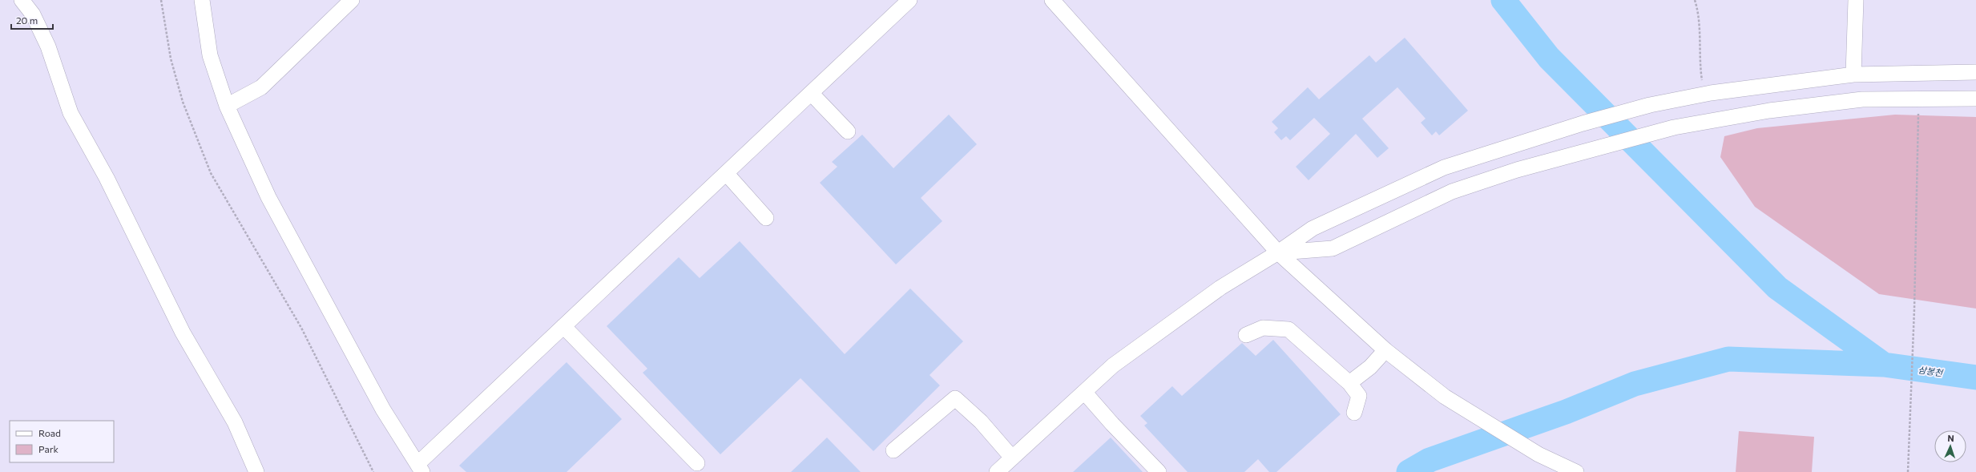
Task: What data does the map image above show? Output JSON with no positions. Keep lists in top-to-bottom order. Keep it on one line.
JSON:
{"water":["삼봉천"],"legend":["Road","Park"],"scale_bar":"20 m","north":"top"}
